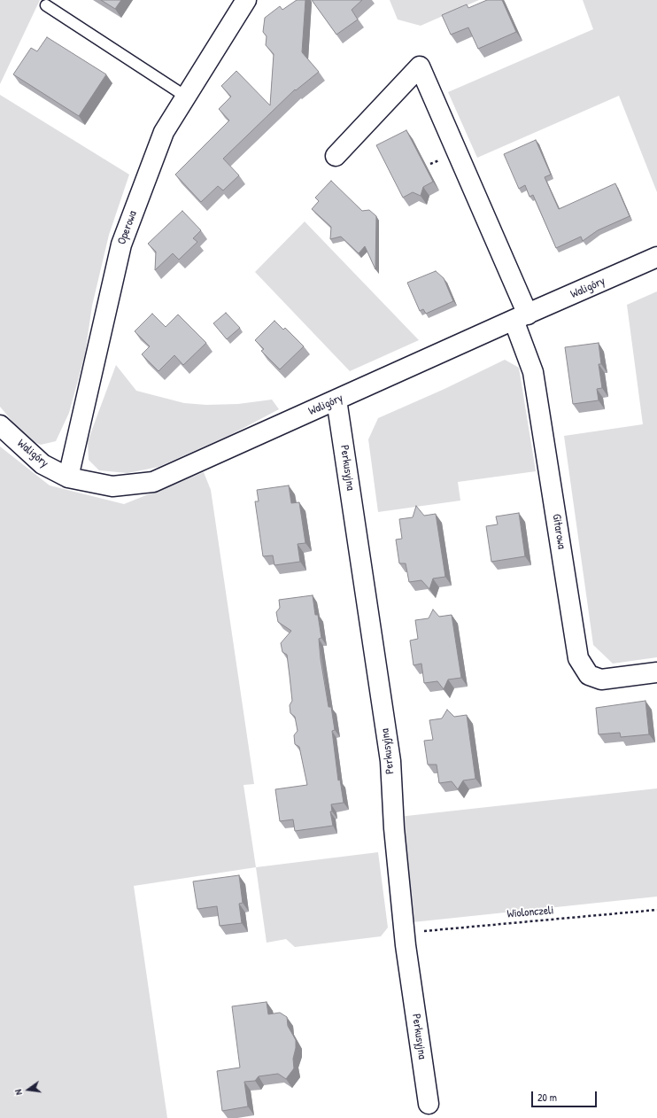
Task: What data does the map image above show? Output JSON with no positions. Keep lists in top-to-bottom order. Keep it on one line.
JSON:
{"streets":{"street":["Operowa","Waligóry","Perkusyjna","Gitarowa"],"path":["Wiolonczeli"]},"crossings":[["Operowa","Waligóry"],["Waligóry","Perkusyjna"],["Waligóry","Gitarowa"],["Perkusyjna","Wiolonczeli"]],"scale_bar":"20 m","north":"left"}
